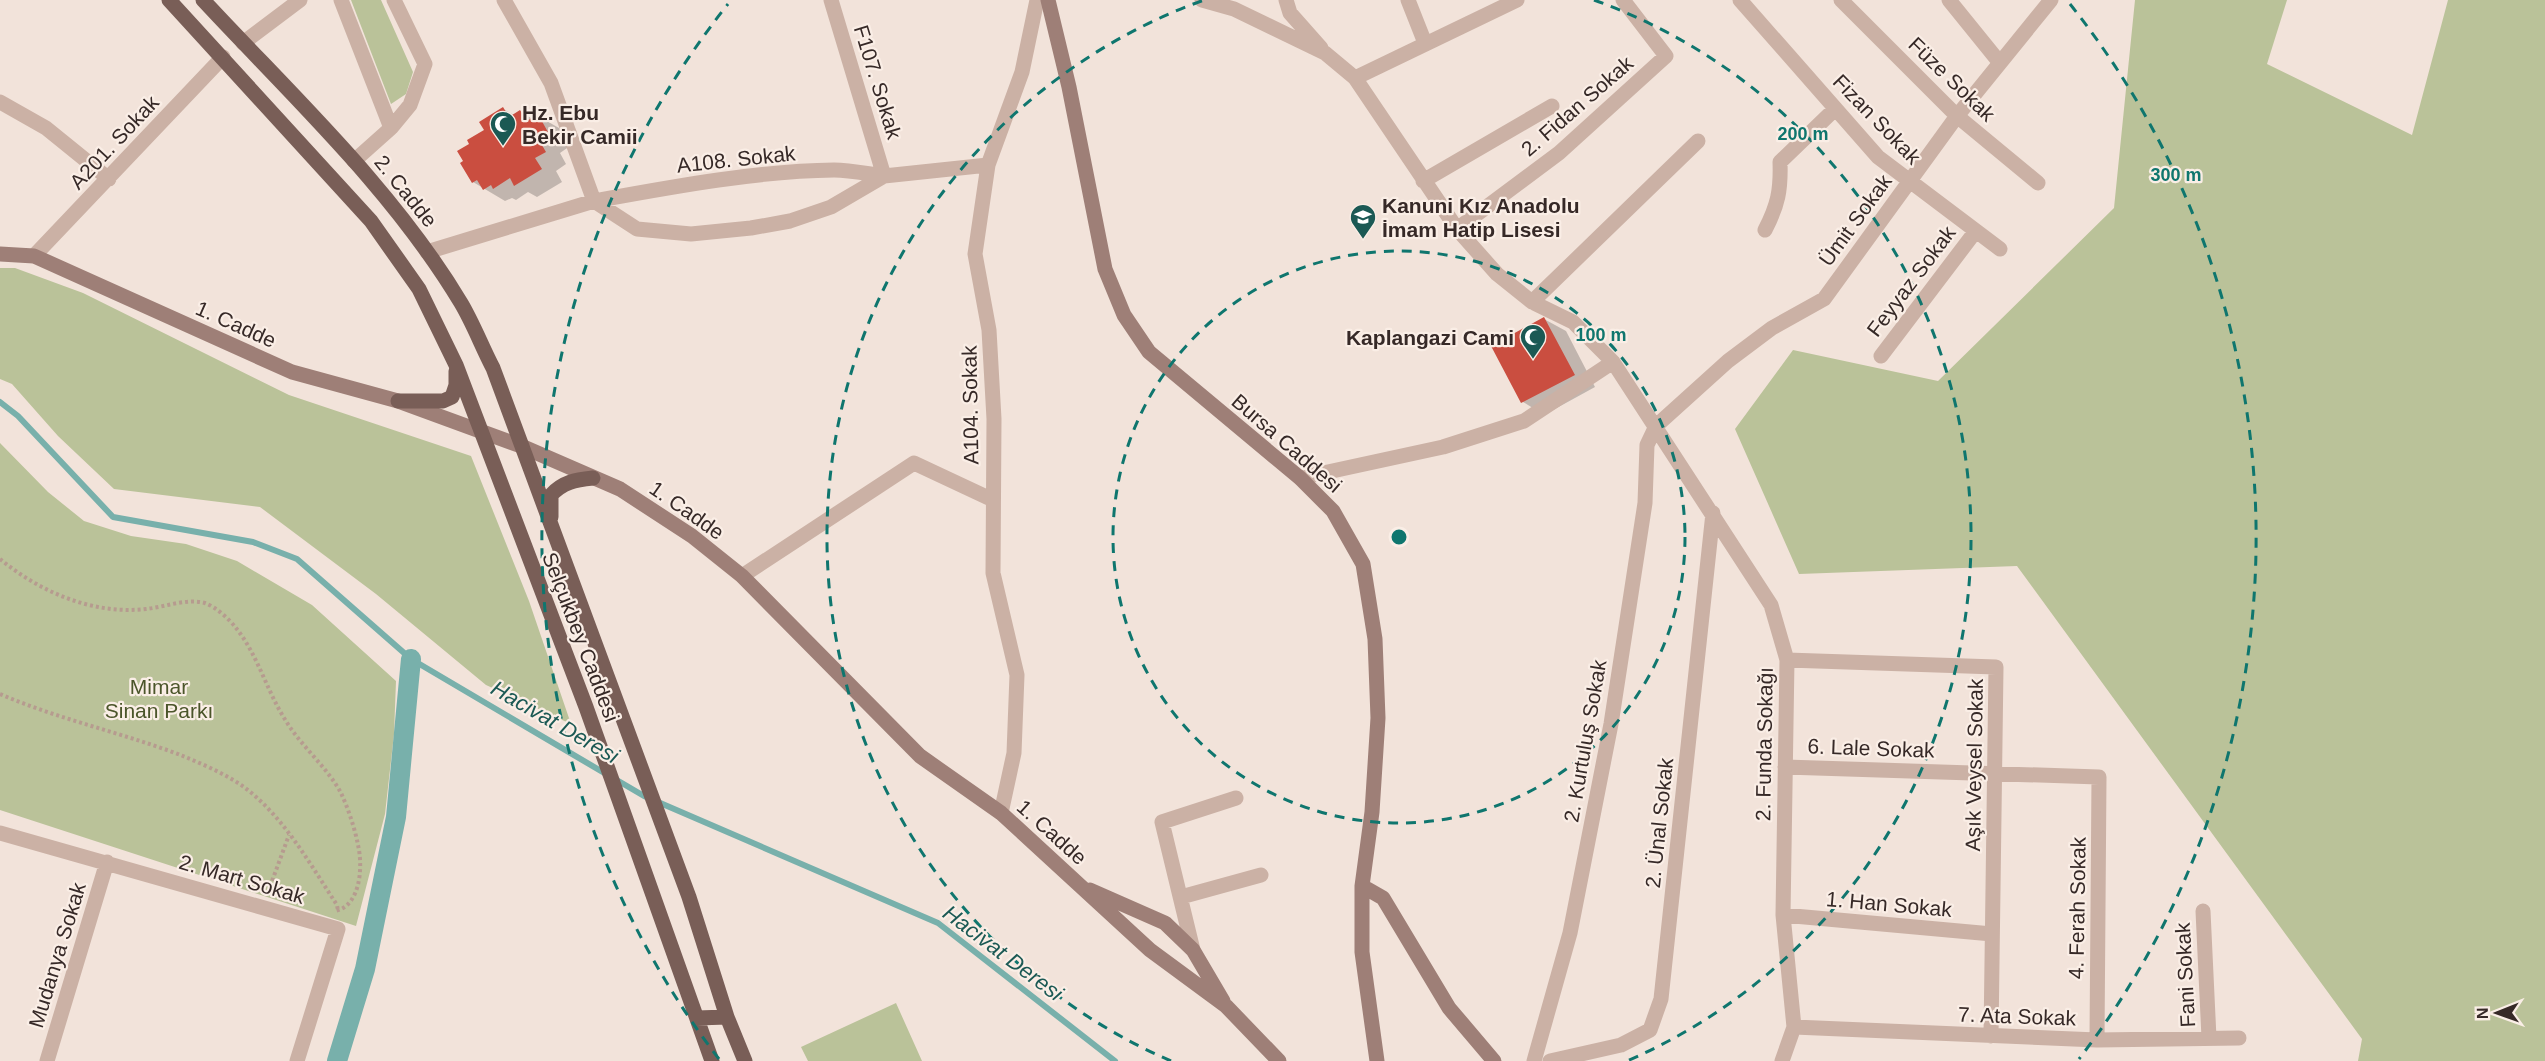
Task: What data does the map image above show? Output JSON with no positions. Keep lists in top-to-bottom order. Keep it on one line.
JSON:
{"streets":{"main road":["2. Cadde","1. Cadde","Bursa Caddesi","Selçukbey Caddesi"],"street":["Füze Sokak","F107. Sokak","2. Fidan Sokak","Fizan Sokak","A201. Sokak","A108. Sokak","Ümit Sokak","Feyyaz Sokak","A104. Sokak","2. Kurtuluş Sokak","2. Funda Sokağı","6. Lale Sokak","Aşık Veysel Sokak","2. Ünal Sokak","2. Mart Sokak","1. Han Sokak","4. Ferah Sokak","Mudanya Sokak","Fani Sokak","7. Ata Sokak"]},"crossings":[["Füze Sokak","Ümit Sokak"],["F107. Sokak","A108. Sokak"],["2. Fidan Sokak","2. Funda Sokağı"],["Fizan Sokak","Ümit Sokak"],["Fizan Sokak","Feyyaz Sokak"],["A201. Sokak","1. Cadde"],["A108. Sokak","2. Cadde"],["A108. Sokak","A104. Sokak"],["2. Cadde","1. Cadde"],["2. Cadde","Selçukbey Caddesi"],["Ümit Sokak","2. Kurtuluş Sokak"],["Ümit Sokak","2. Funda Sokağı"],["1. Cadde","A104. Sokak"],["1. Cadde","Selçukbey Caddesi"],["2. Kurtuluş Sokak","2. Funda Sokağı"],["2. Funda Sokağı","6. Lale Sokak"],["2. Funda Sokağı","Aşık Veysel Sokak"],["2. Funda Sokağı","2. Ünal Sokak"],["2. Funda Sokağı","1. Han Sokak"],["2. Funda Sokağı","7. Ata Sokak"],["6. Lale Sokak","Aşık Veysel Sokak"],["6. Lale Sokak","4. Ferah Sokak"],["Aşık Veysel Sokak","1. Han Sokak"],["Aşık Veysel Sokak","7. Ata Sokak"],["2. Mart Sokak","Mudanya Sokak"],["4. Ferah Sokak","7. Ata Sokak"],["Fani Sokak","7. Ata Sokak"]],"water":["Hacivat Deresi"],"parks":["Mimar Sinan Parkı"],"places":{"mosque":["Hz. Ebu Bekir Camii","Kaplangazi Cami"],"school or university":["Kanuni Kız Anadolu İmam Hatip Lisesi"]},"north":"left","rings":["200 m","300 m","100 m"]}
